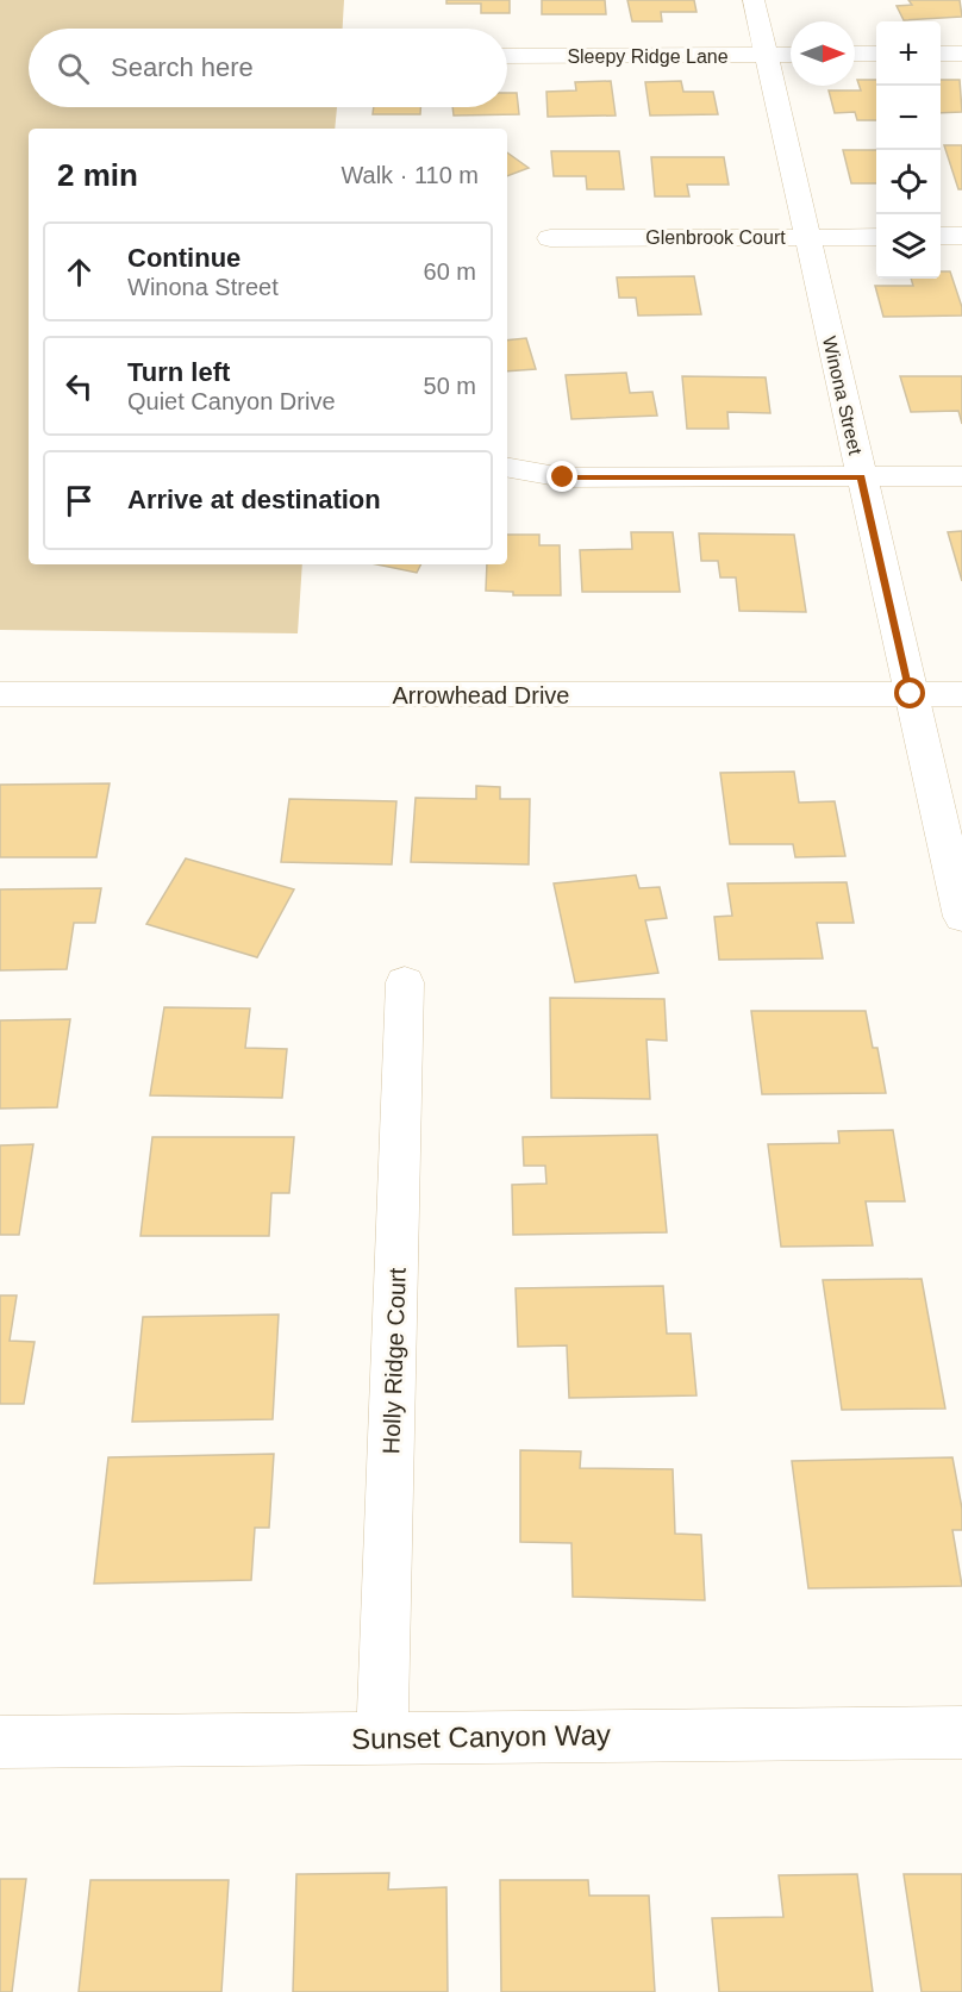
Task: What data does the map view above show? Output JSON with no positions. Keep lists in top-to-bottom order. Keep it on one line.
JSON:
{"streets":{"street":["Sleepy Ridge Lane","Glenbrook Court","Winona Street","Arrowhead Drive","Holly Ridge Court","Sunset Canyon Way"]},"crossings":[["Sleepy Ridge Lane","Winona Street"],["Glenbrook Court","Winona Street"],["Winona Street","Arrowhead Drive"],["Holly Ridge Court","Sunset Canyon Way"]],"north":"right","page":{"map_buttons":["+","−"],"search":"Search here","heading":["2 min","Walk · 110 m"],"list":[["Continue","Winona Street","60 m"],["Turn left","Quiet Canyon Drive","50 m"],"Arrive at destination"]}}
